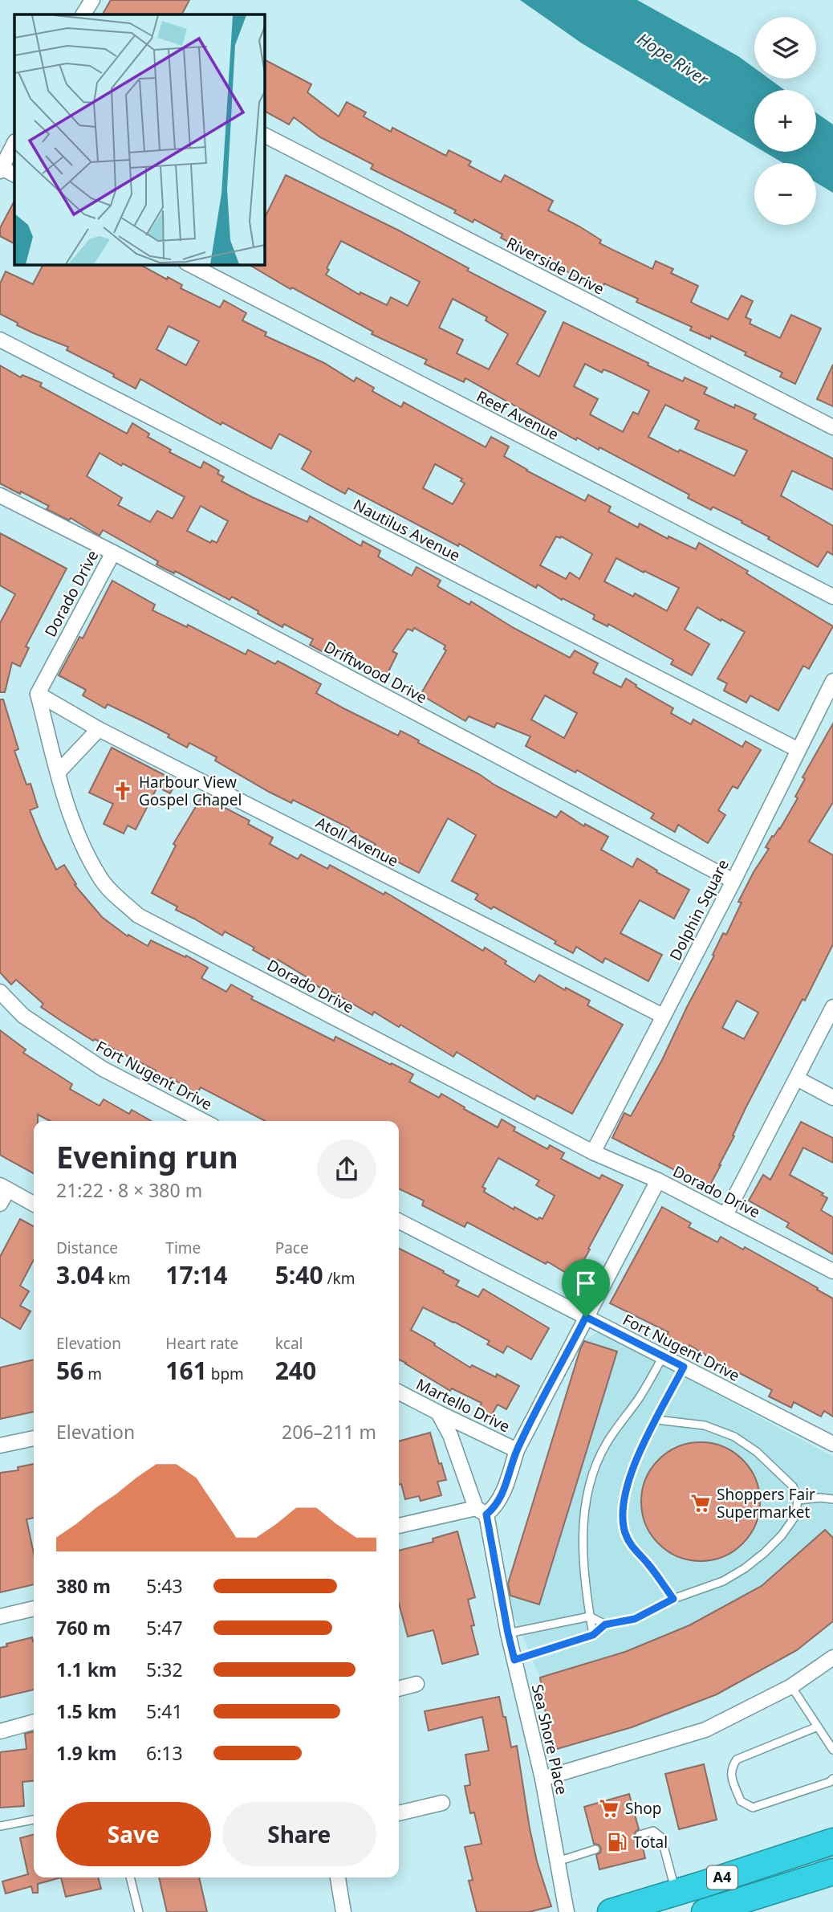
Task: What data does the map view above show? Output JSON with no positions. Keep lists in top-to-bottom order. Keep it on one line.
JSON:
{"streets":{"highway":["A4"],"street":["Riverside Drive","Reef Avenue","Nautilus Avenue","Dorado Drive","Driftwood Drive","Atoll Avenue","Dolphin Square","Fort Nugent Drive","Martello Drive","Sea Shore Place"]},"crossings":[["Nautilus Avenue","Dolphin Square"],["Dorado Drive","Driftwood Drive"],["Dorado Drive","Atoll Avenue"],["Dorado Drive","Dolphin Square"],["Driftwood Drive","Dolphin Square"],["Atoll Avenue","Dolphin Square"],["Martello Drive","Sea Shore Place"]],"water":["Hope River"],"places":{"church":["Harbour View Gospel Chapel"],"supermarket":["Shoppers Fair Supermarket","Shop"],"fuel station":["Total"]},"page":{"map_buttons":["+","−"],"heading":["Evening run","21:22 · 8 × 380 m"],"stats":[["Distance","3.04 km"],["Time","17:14"],["Pace","5:40 /km"],["Elevation","56 m"],["Heart rate","161 bpm"],["kcal","240"]],"chart":["Elevation","206–211 m"],"list":[{"name":"380 m","note":"5:43"},{"name":"760 m","note":"5:47"},{"name":"1.1 km","note":"5:32"},{"name":"1.5 km","note":"5:41"},{"name":"1.9 km","note":"6:13"}],"buttons":["Save","Share"]}}
